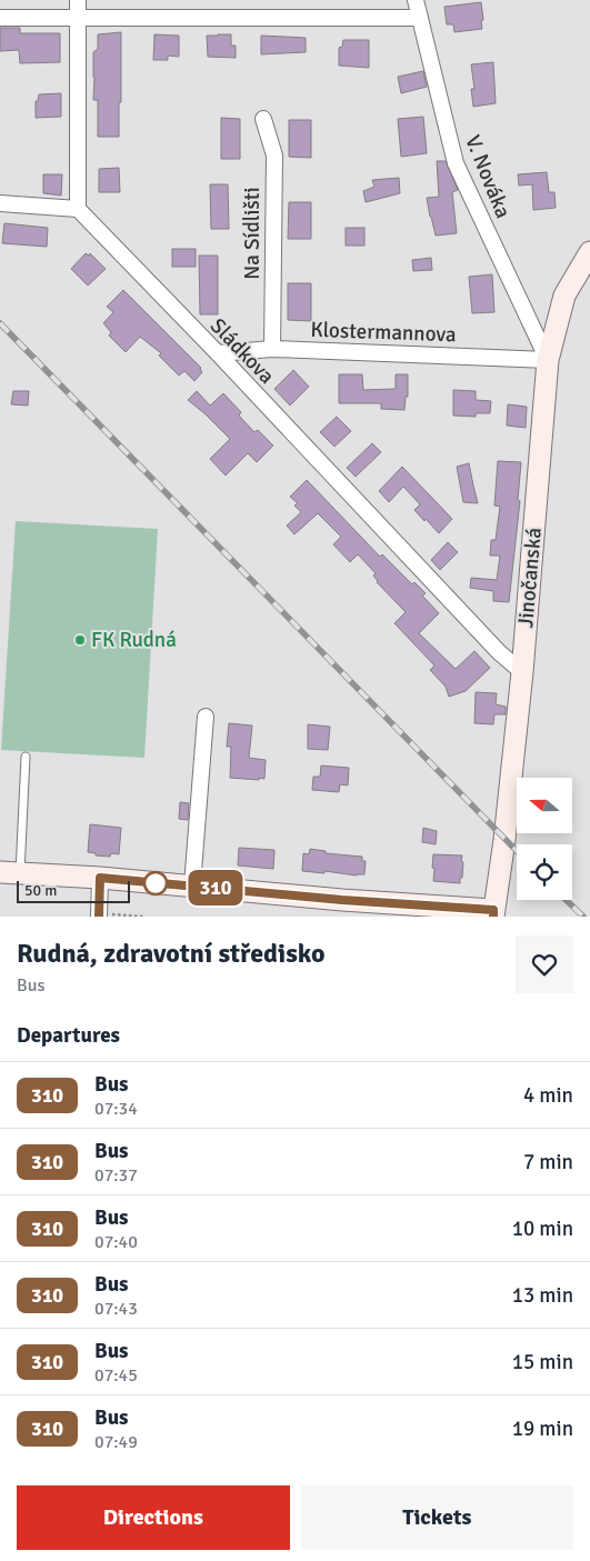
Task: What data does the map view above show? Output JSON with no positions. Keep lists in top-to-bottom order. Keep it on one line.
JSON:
{"streets":{"street":["V. Nováka","Na Sídlišti","Klostermannova","Sládkova","Jinočanská"]},"crossings":[["V. Nováka","Klostermannova"],["V. Nováka","Jinočanská"],["Na Sídlišti","Klostermannova"],["Klostermannova","Sládkova"],["Klostermannova","Jinočanská"],["Sládkova","Jinočanská"]],"places":["FK Rudná"],"lines":["bus line 310"],"scale_bar":"50 m","north":"left","page":{"on_map":"310","scale":"50 m","heading":[["Rudná, zdravotní středisko","Bus"],"Departures"],"list":[{"mark":"310","name":"Bus","note":"07:34","value":"4 min"},{"mark":"310","name":"Bus","note":"07:37","value":"7 min"},{"mark":"310","name":"Bus","note":"07:40","value":"10 min"},{"mark":"310","name":"Bus","note":"07:43","value":"13 min"},{"mark":"310","name":"Bus","note":"07:45","value":"15 min"},{"mark":"310","name":"Bus","note":"07:49","value":"19 min"}],"buttons":["Directions","Tickets"]}}
